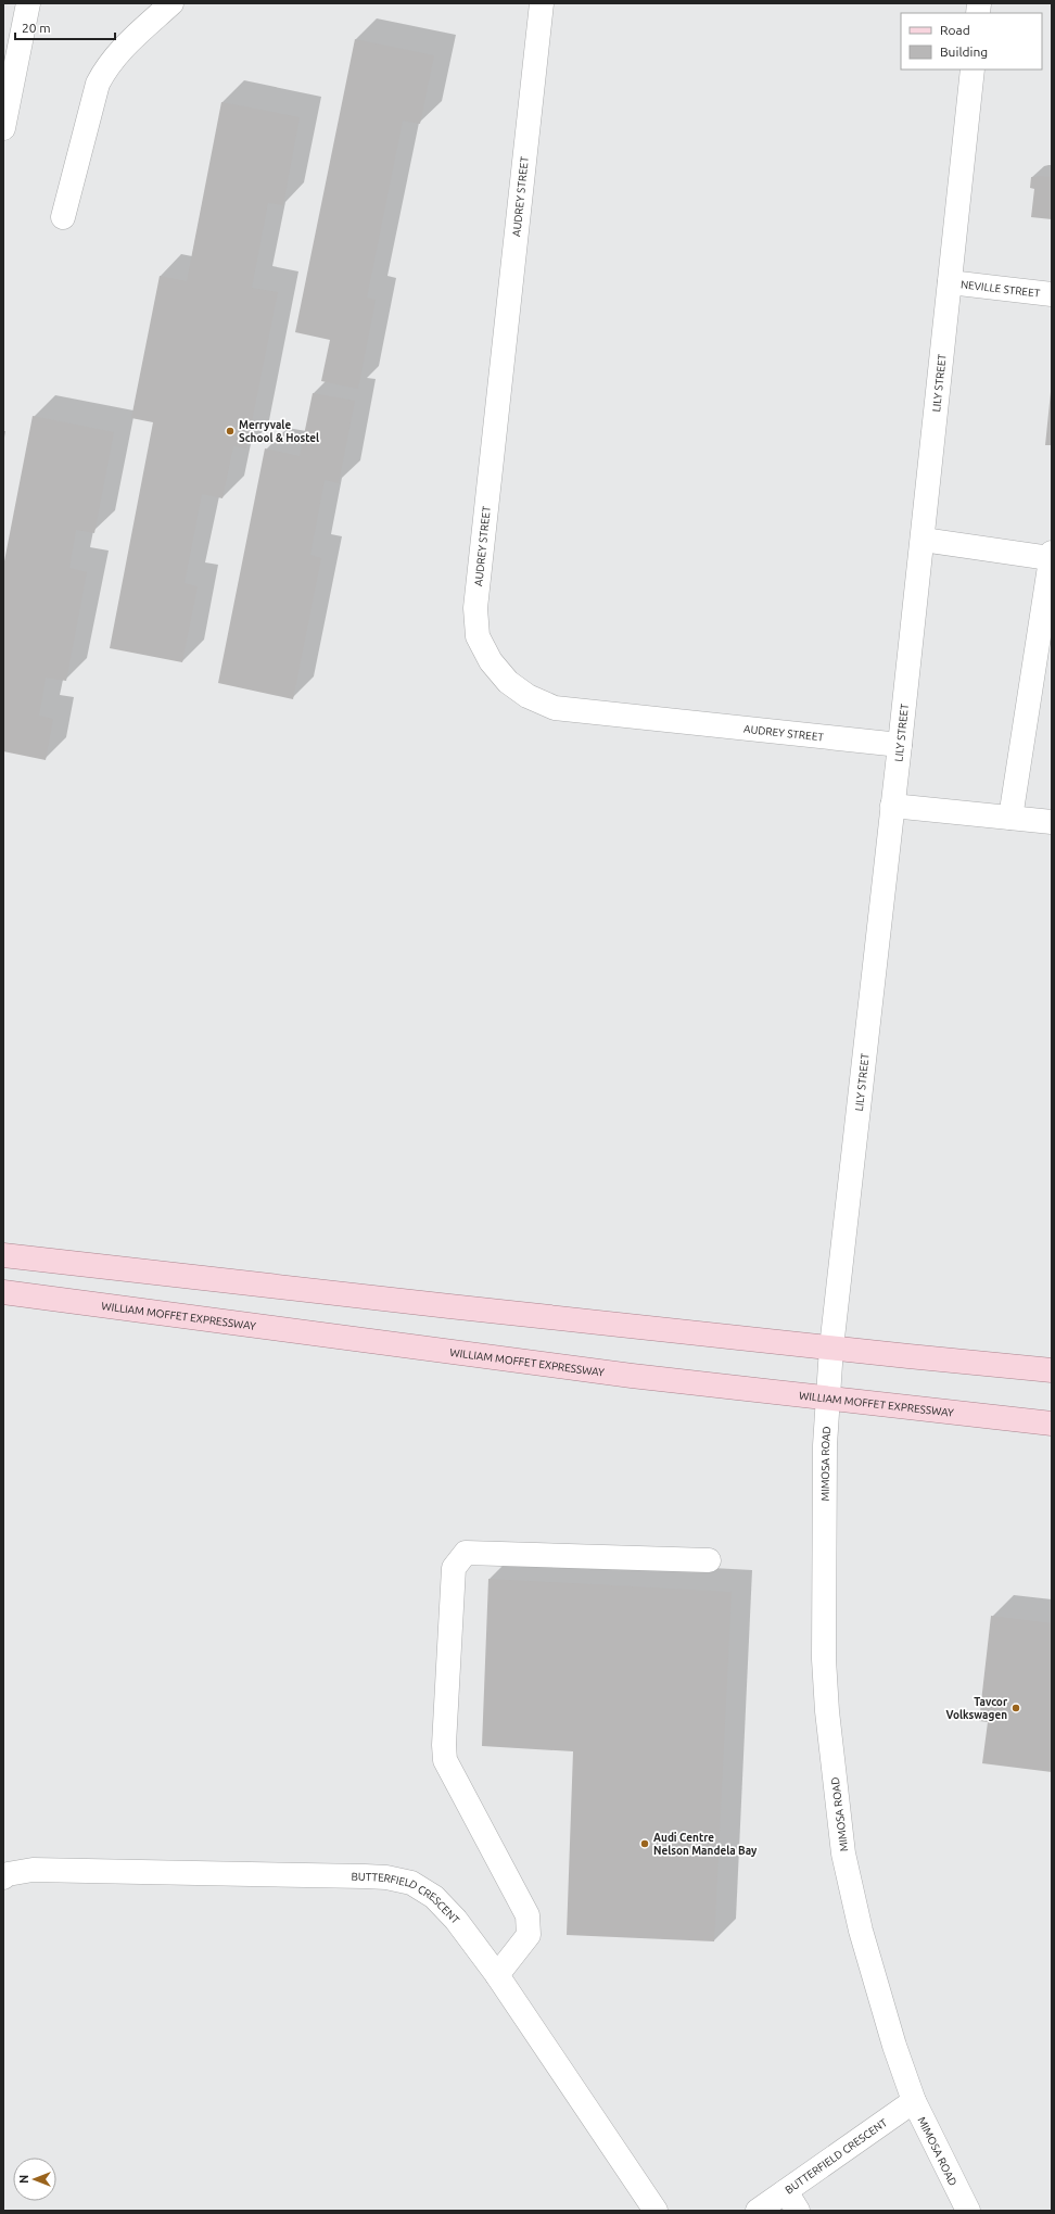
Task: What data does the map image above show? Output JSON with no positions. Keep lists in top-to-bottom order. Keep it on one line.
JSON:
{"streets":{"main road":["WILLIAM MOFFET EXPRESSWAY"],"street":["AUDREY STREET","NEVILLE STREET","LILY STREET","MIMOSA ROAD","BUTTERFIELD CRESCENT"]},"crossings":[["AUDREY STREET","LILY STREET"],["NEVILLE STREET","LILY STREET"],["LILY STREET","WILLIAM MOFFET EXPRESSWAY"],["LILY STREET","MIMOSA ROAD"],["WILLIAM MOFFET EXPRESSWAY","MIMOSA ROAD"],["MIMOSA ROAD","BUTTERFIELD CRESCENT"]],"places":["Merryvale School & Hostel","Tavcor Volkswagen","Audi Centre Nelson Mandela Bay"],"legend":["Road","Building"],"scale_bar":"20 m","north":"left"}
